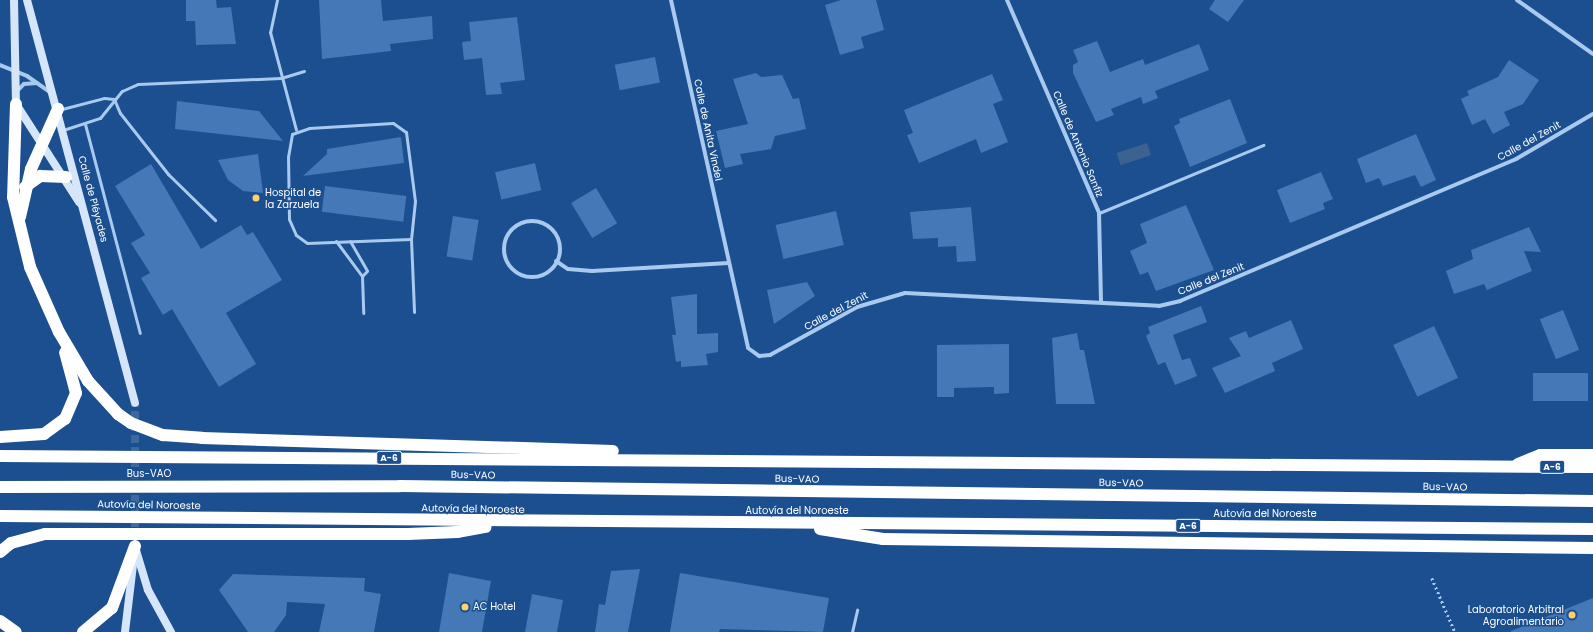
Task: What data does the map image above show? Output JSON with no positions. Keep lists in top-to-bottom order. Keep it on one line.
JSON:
{"streets":{"highway":["A-6","Bus-VAO","Autovía del Noroeste"],"main road":["Calle de Pléyades"],"street":["Calle de Anita Vindel","Calle del Zenit","Calle de Antonio Sanfiz"]},"crossings":[["Calle de Anita Vindel","Calle del Zenit"],["Calle del Zenit","Calle de Antonio Sanfiz"]],"places":["Hospital de la Zarzuela","AC Hotel","Laboratorio Arbitral Agroalimentario"]}
